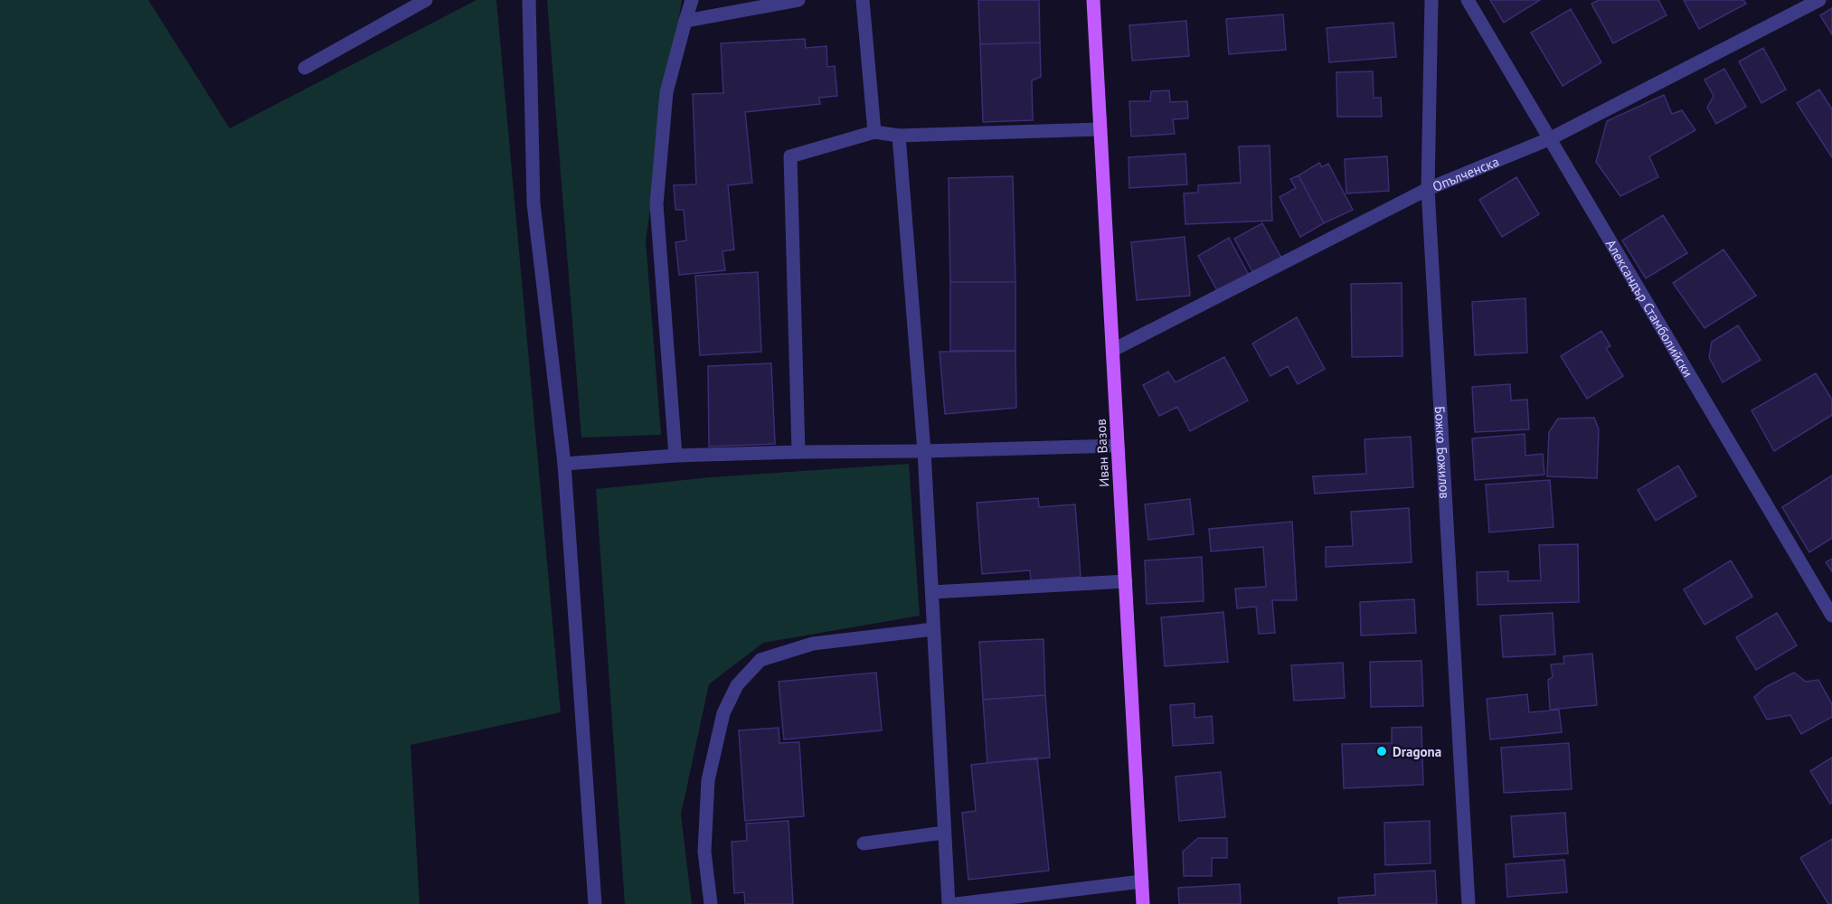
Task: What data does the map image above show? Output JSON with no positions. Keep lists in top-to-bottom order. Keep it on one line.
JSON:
{"streets":{"main road":["Иван Вазов"],"street":["Опълченска","Александър Стамболийски","Божко Божилов"]},"crossings":[["Опълченска","Александър Стамболийски"],["Опълченска","Божко Божилов"],["Опълченска","Иван Вазов"]],"places":["Dragona"]}
